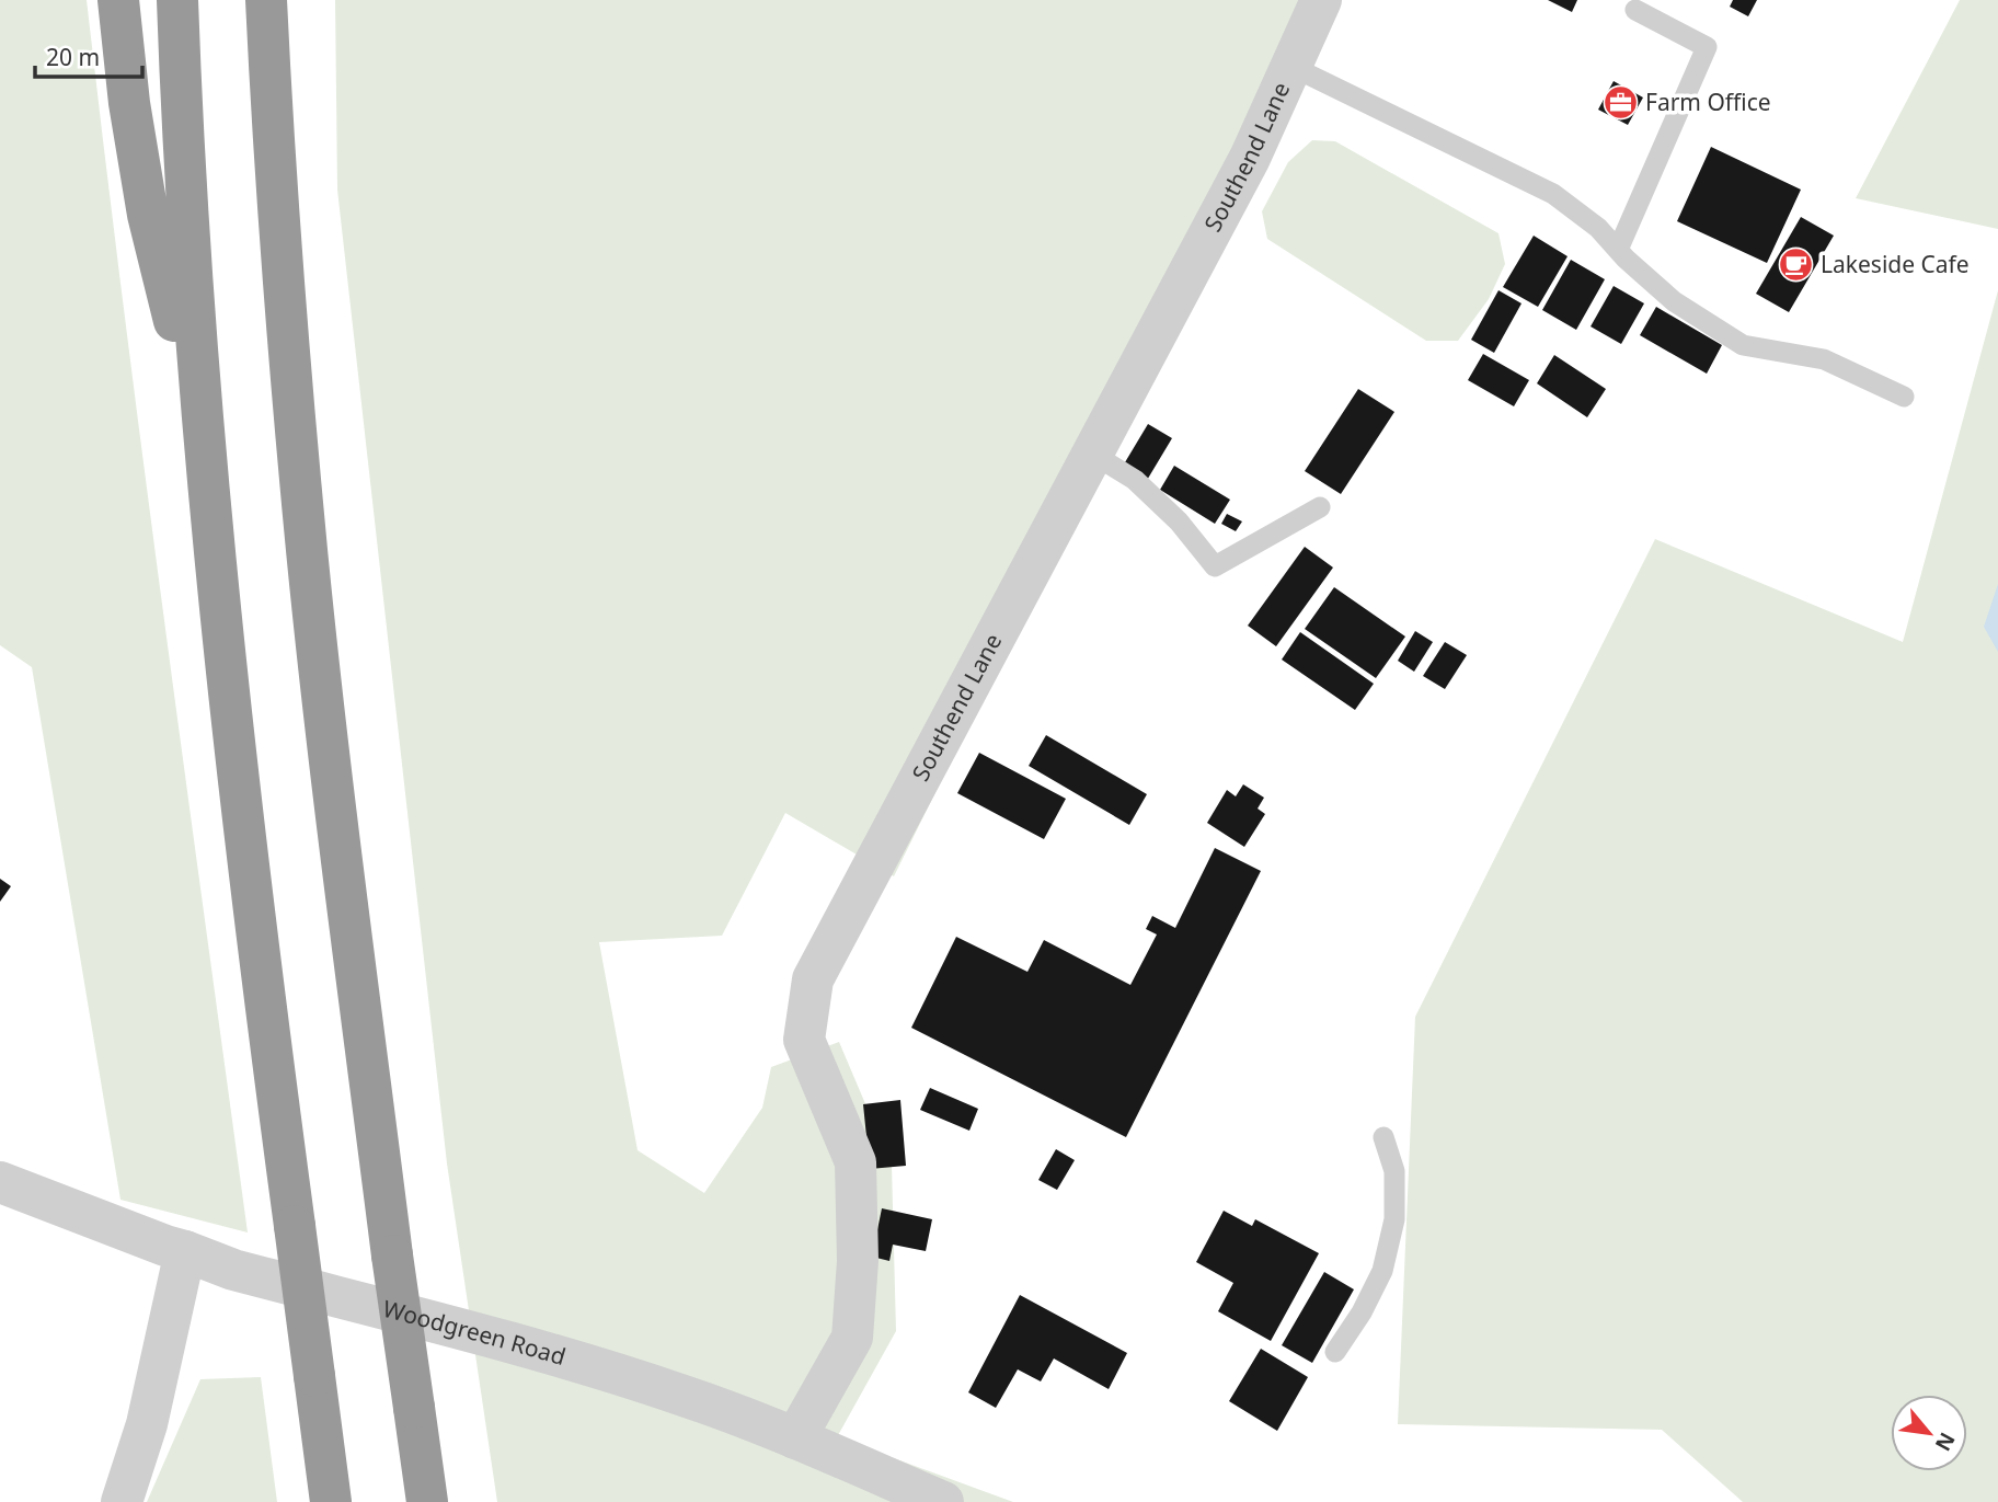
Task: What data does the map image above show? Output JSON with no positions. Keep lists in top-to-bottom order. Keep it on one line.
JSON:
{"streets":{"street":["Southend Lane","Woodgreen Road"]},"crossings":[["Southend Lane","Woodgreen Road"]],"places":{"office":["Farm Office"],"cafe":["Lakeside Cafe"]},"scale_bar":"20 m","north":"bottom right"}
